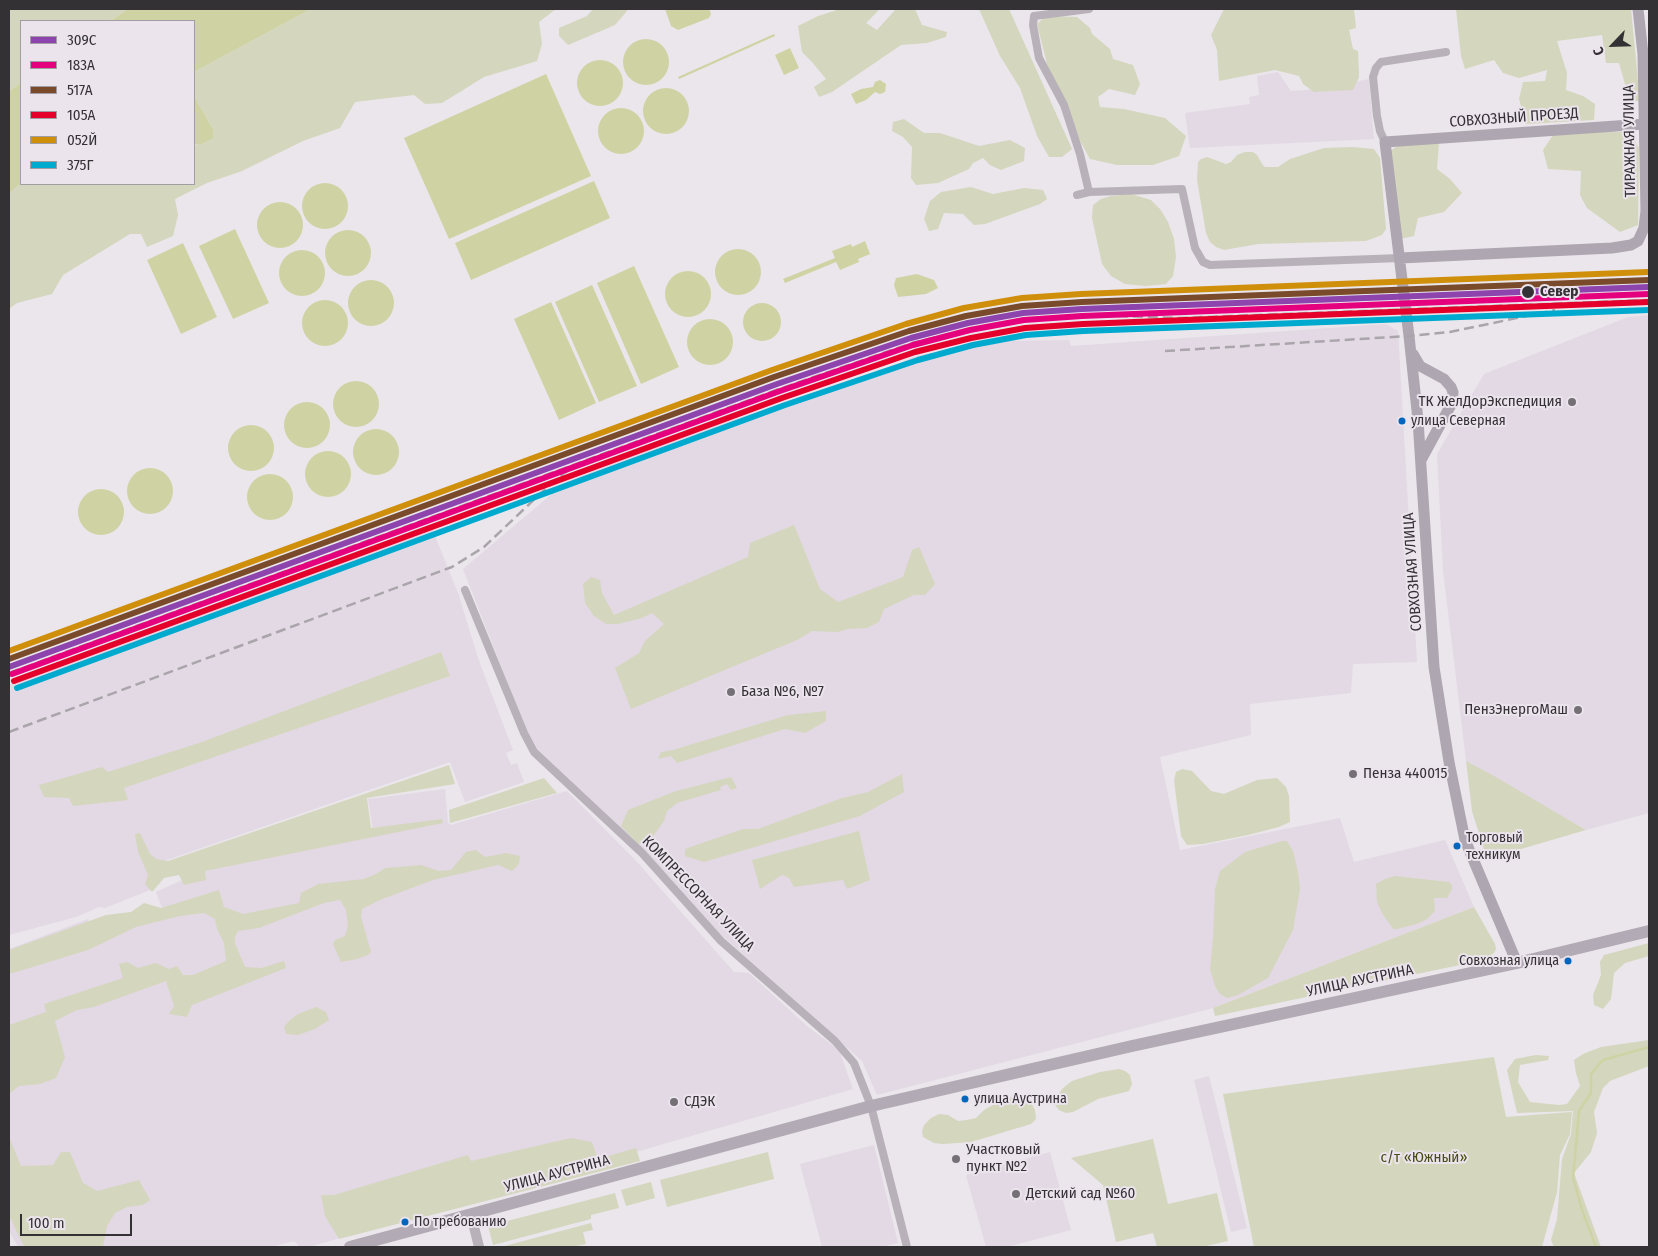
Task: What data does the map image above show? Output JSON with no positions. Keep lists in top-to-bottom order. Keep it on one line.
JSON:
{"streets":{"main road":["СОВХОЗНЫЙ ПРОЕЗД","ТИРАЖНАЯ УЛИЦА","СОВХОЗНАЯ УЛИЦА","УЛИЦА АУСТРИНА"],"street":["КОМПРЕССОРНАЯ УЛИЦА"]},"crossings":[["СОВХОЗНЫЙ ПРОЕЗД","ТИРАЖНАЯ УЛИЦА"],["СОВХОЗНЫЙ ПРОЕЗД","СОВХОЗНАЯ УЛИЦА"],["ТИРАЖНАЯ УЛИЦА","СОВХОЗНАЯ УЛИЦА"],["СОВХОЗНАЯ УЛИЦА","УЛИЦА АУСТРИНА"],["КОМПРЕССОРНАЯ УЛИЦА","УЛИЦА АУСТРИНА"]],"parks":["с/т «Южный»"],"places":["Север","ТК ЖелДорЭкспедиция","улица Северная","База №6, №7","ПензЭнергоМаш","Пенза 440015","Торговый техникум","Совхозная улица","улица Аустрина","СДЭК","Участковый пункт №2","Детский сад №60","По требованию"],"lines":["transit line 052Й","transit line 517А","transit line 309С","transit line 183А","transit line 105А","transit line 375Г"],"legend":["309С","183А","517А","105А","052Й","375Г"],"scale_bar":"100 m","north":"bottom left"}
